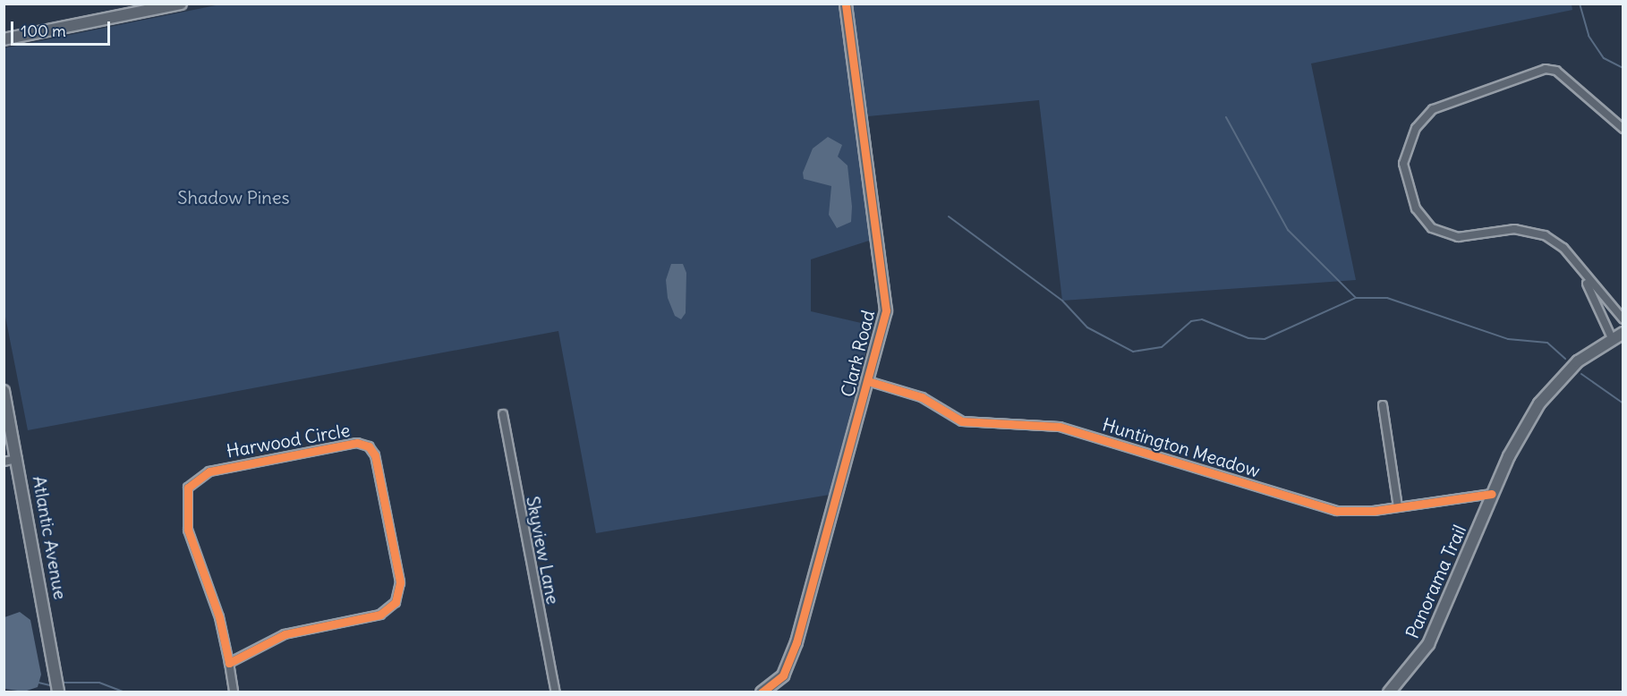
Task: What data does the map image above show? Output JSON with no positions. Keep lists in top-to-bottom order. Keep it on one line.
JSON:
{"streets":{"street":["Clark Road","Harwood Circle","Huntington Meadow","Atlantic Avenue","Skyview Lane","Panorama Trail"]},"crossings":[["Clark Road","Huntington Meadow"],["Huntington Meadow","Panorama Trail"]],"parks":["Shadow Pines"],"scale_bar":"100 m"}
